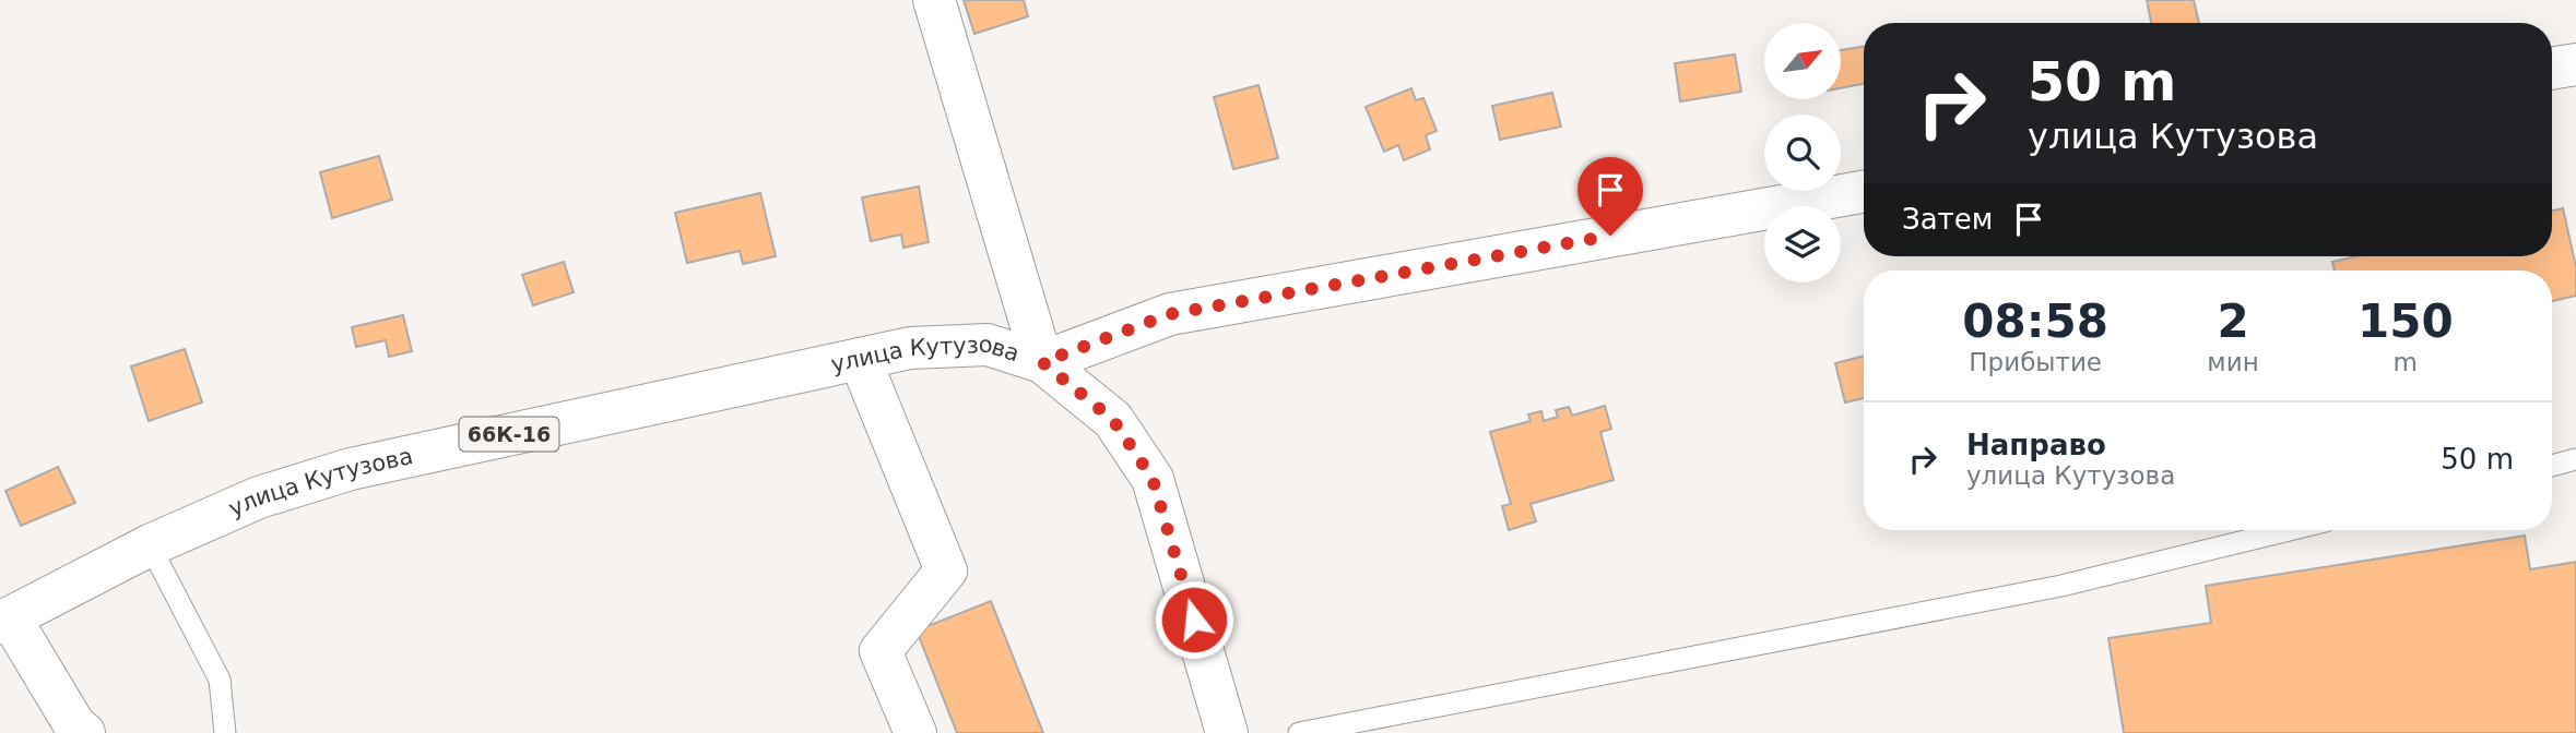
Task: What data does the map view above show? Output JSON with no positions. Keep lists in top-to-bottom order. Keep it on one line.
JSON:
{"streets":{"street":["улица Кутузова","66К-16"]},"crossings":[["улица Кутузова","66К-16"]],"north":"top right","page":{"turn":["50 m","улица Кутузова"],"then":"Затем","eta":["08:58","Прибытие","2","мин","150","m"],"list":[{"name":"Направо","note":"улица Кутузова","value":"50 m"}]}}
